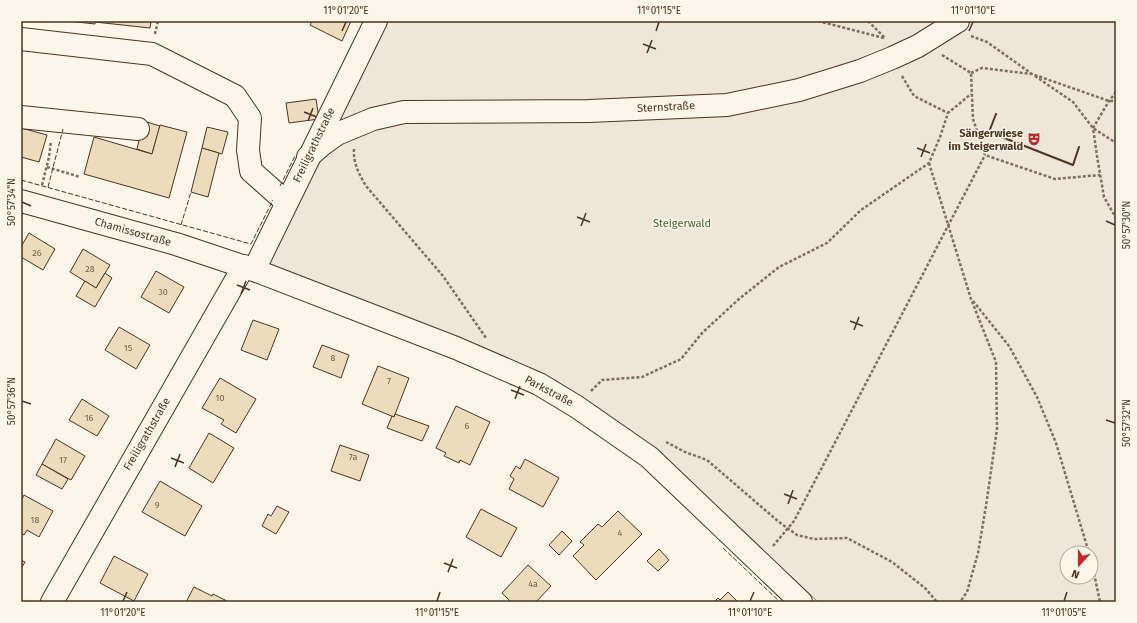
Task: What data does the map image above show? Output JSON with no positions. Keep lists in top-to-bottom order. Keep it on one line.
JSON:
{"streets":{"street":["Sternstraße","Freiligrathstraße","Chamissostraße","Parkstraße"]},"crossings":[["Sternstraße","Freiligrathstraße"],["Freiligrathstraße","Chamissostraße"],["Freiligrathstraße","Parkstraße"],["Chamissostraße","Parkstraße"]],"parks":["Steigerwald"],"places":{"theatre":["Sängerwiese im Steigerwald"]},"house_numbers":["26","28","30","15","8","7","10","16","6","7a","17","9","18","4","4a"],"north":"bottom","coordinates":["11°01'20\"E","11°01'15\"E","11°01'10\"E","50°57'34\"N","50°57'30\"N","50°57'36\"N","50°57'32\"N","11°01'05\"E"]}
